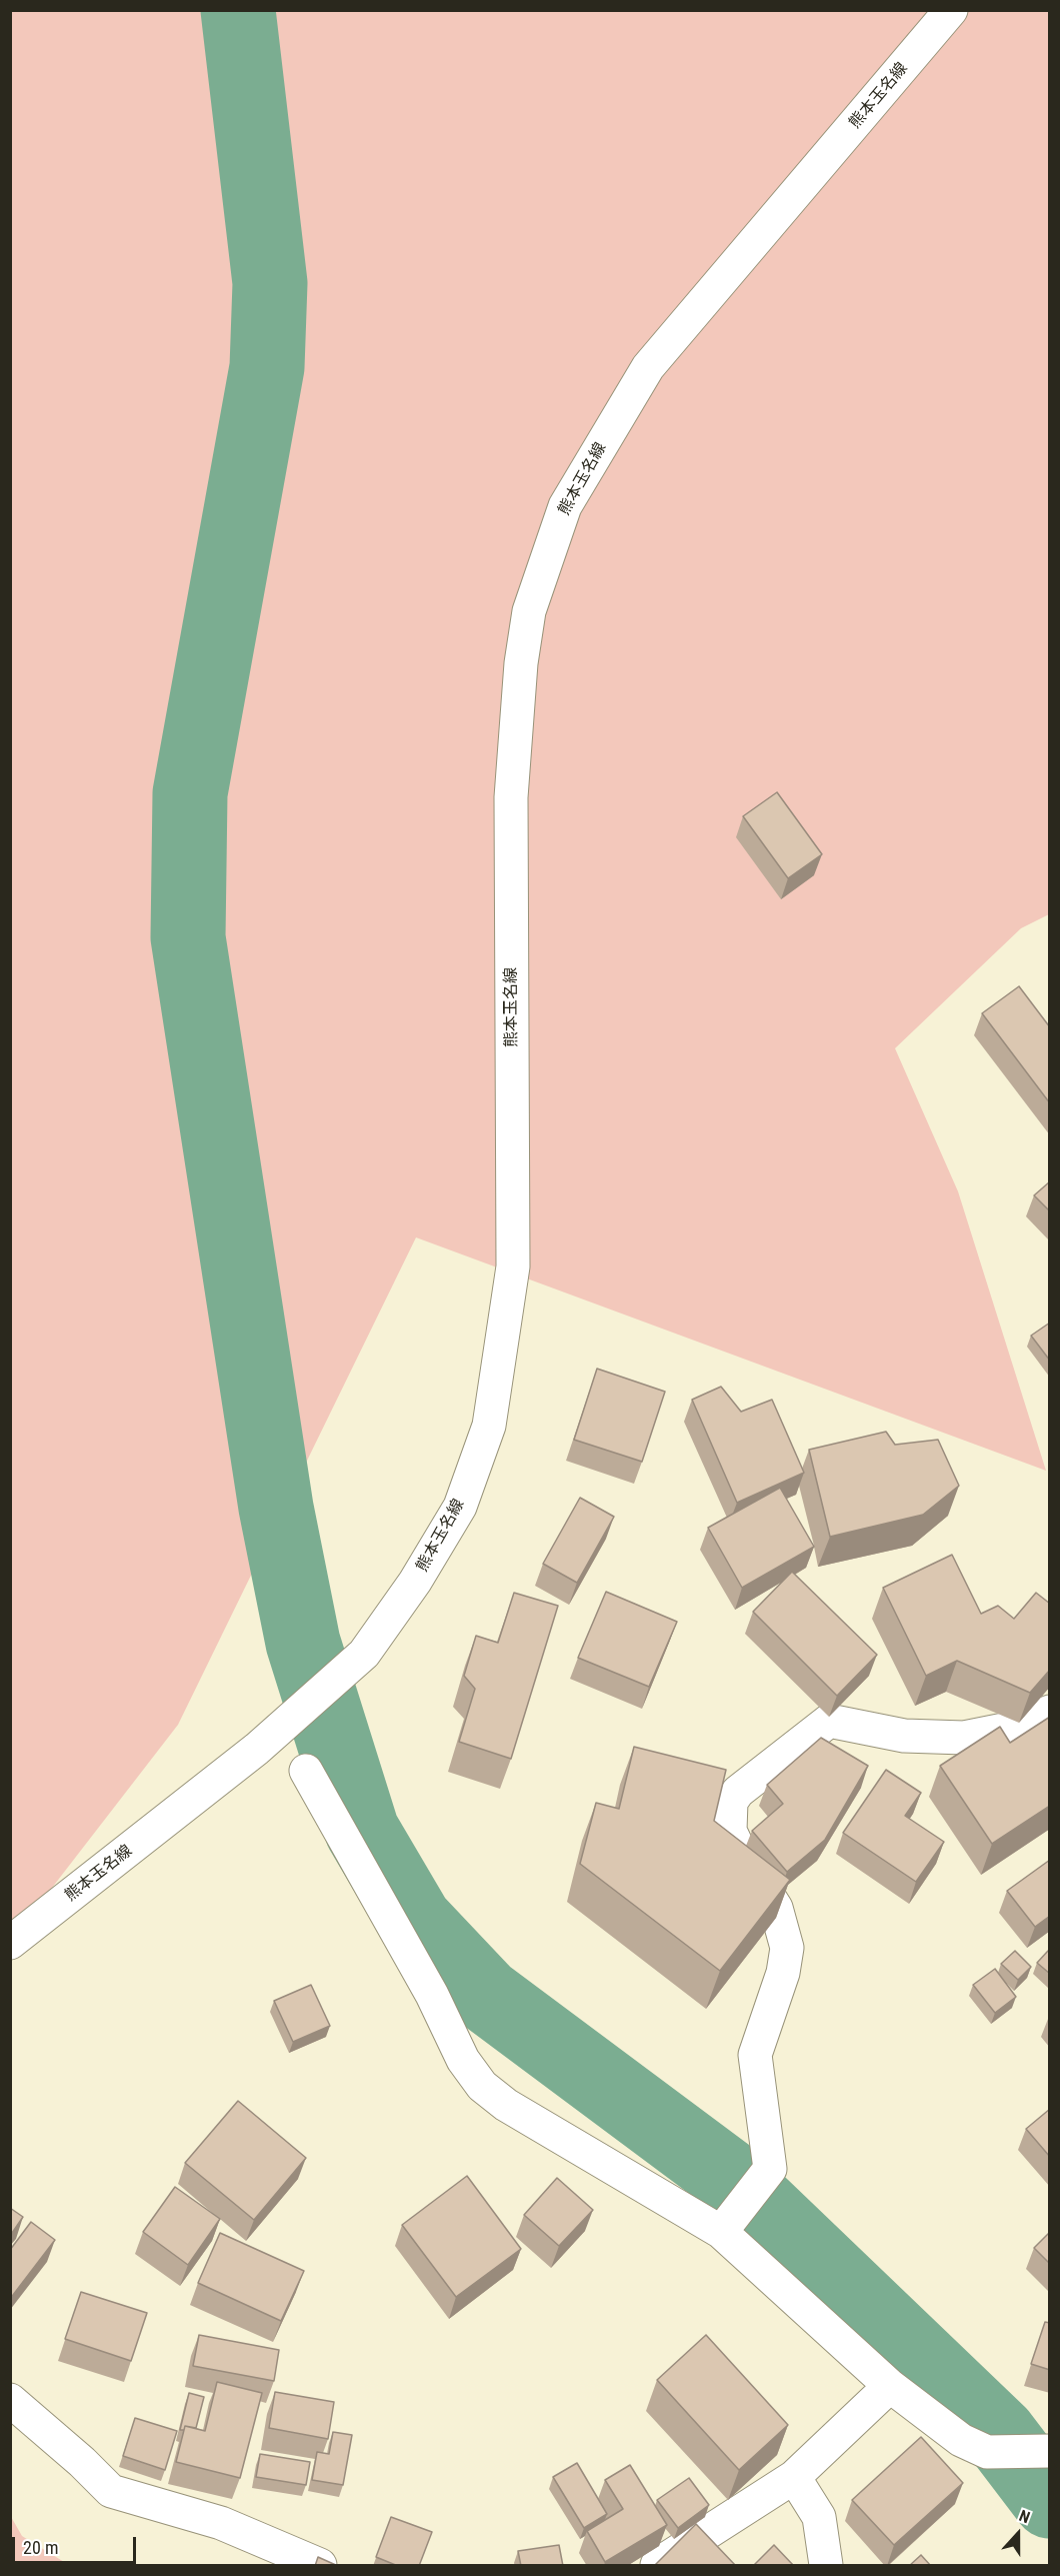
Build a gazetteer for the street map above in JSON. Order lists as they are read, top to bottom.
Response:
{
  "streets": {
    "street": ["熊本玉名線"]
  },
  "scale_bar": "20 m",
  "north": "top"
}
